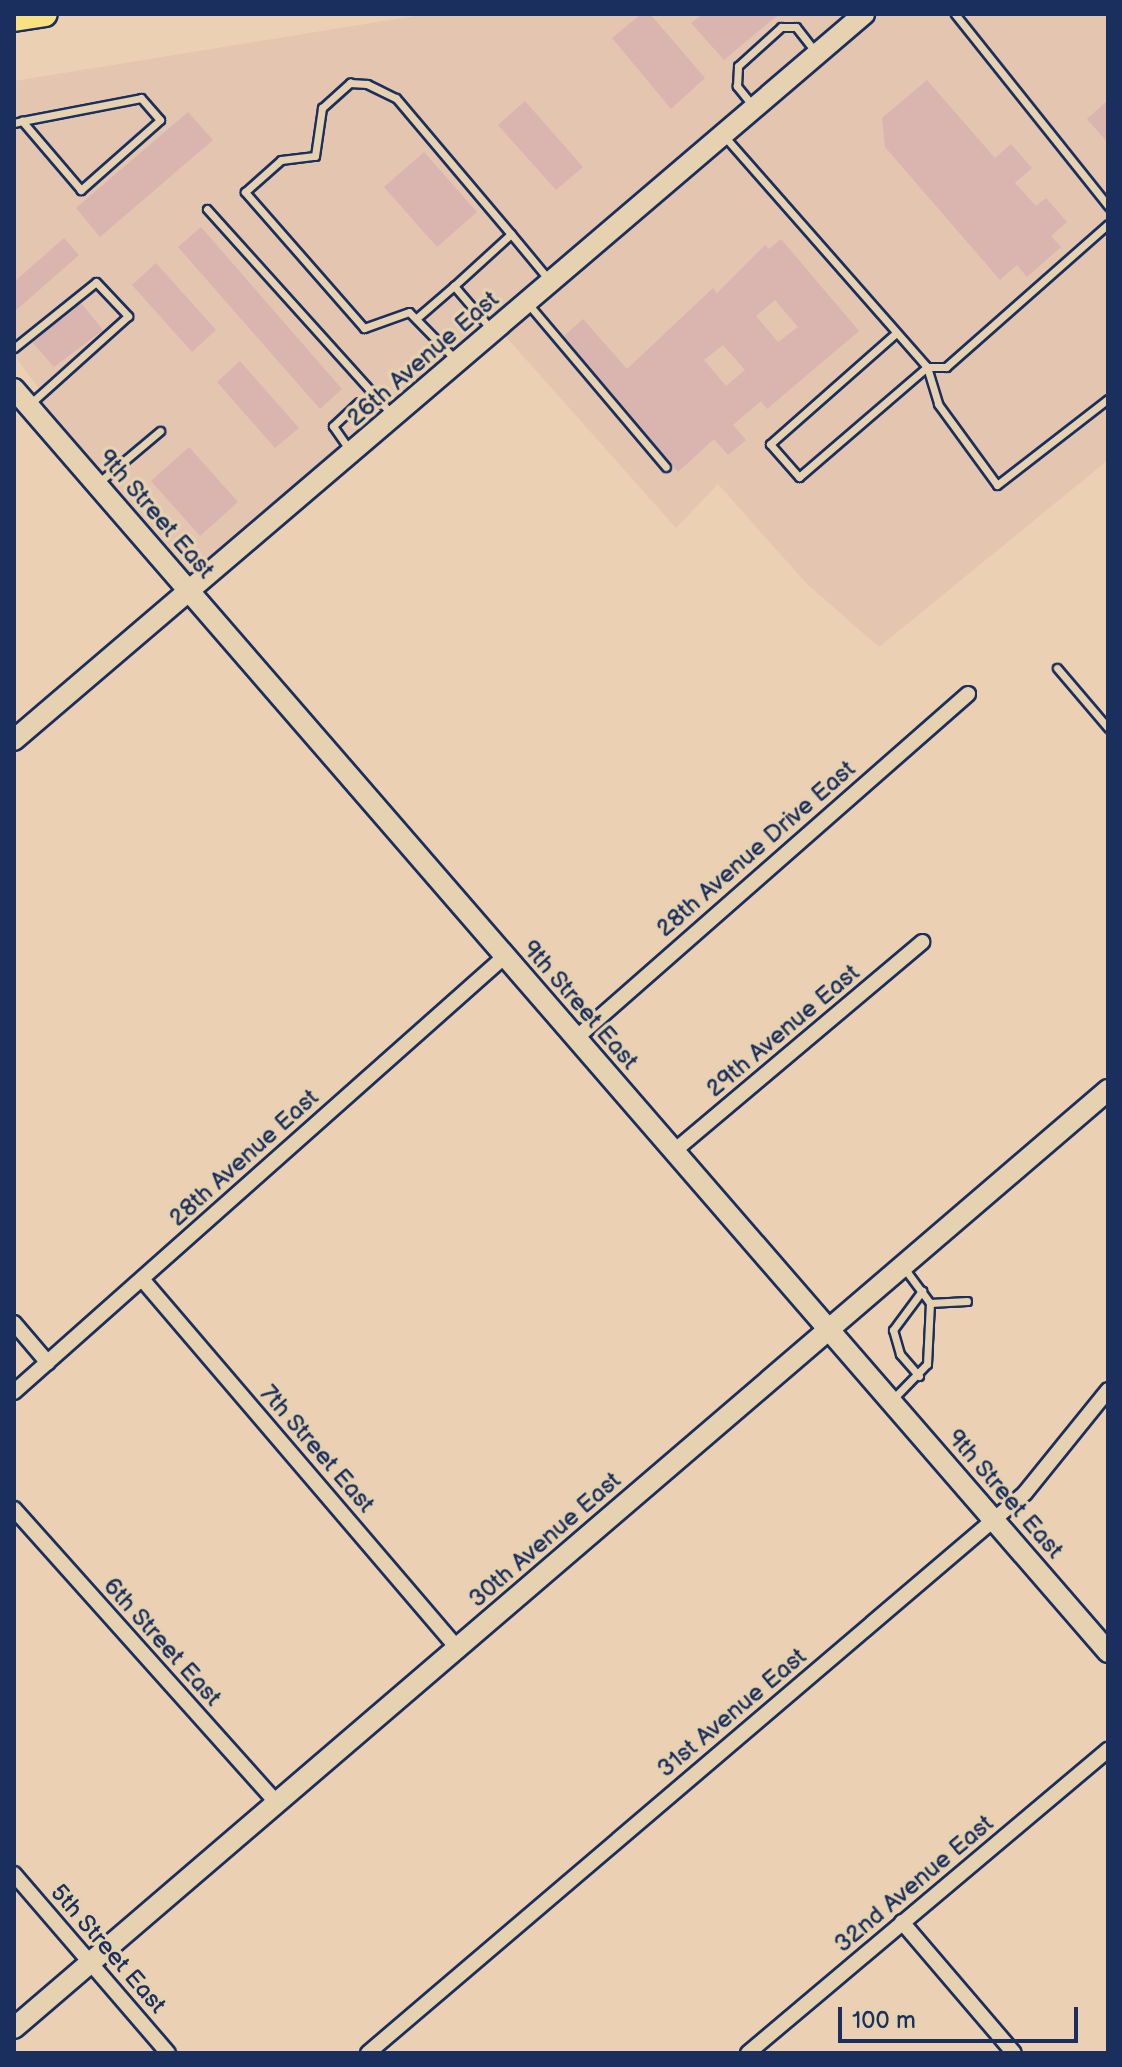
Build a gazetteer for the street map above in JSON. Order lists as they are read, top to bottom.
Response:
{
  "streets": {
    "street": [
      "26th Avenue East",
      "9th Street East",
      "28th Avenue Drive East",
      "29th Avenue East",
      "28th Avenue East",
      "7th Street East",
      "30th Avenue East",
      "6th Street East",
      "31st Avenue East",
      "32nd Avenue East",
      "5th Street East"
    ]
  },
  "crossings": [
    ["26th Avenue East", "9th Street East"],
    ["9th Street East", "28th Avenue Drive East"],
    ["9th Street East", "29th Avenue East"],
    ["9th Street East", "28th Avenue East"],
    ["9th Street East", "30th Avenue East"],
    ["9th Street East", "31st Avenue East"],
    ["28th Avenue East", "7th Street East"],
    ["7th Street East", "30th Avenue East"],
    ["30th Avenue East", "6th Street East"],
    ["30th Avenue East", "5th Street East"]
  ],
  "scale_bar": "100 m"
}
